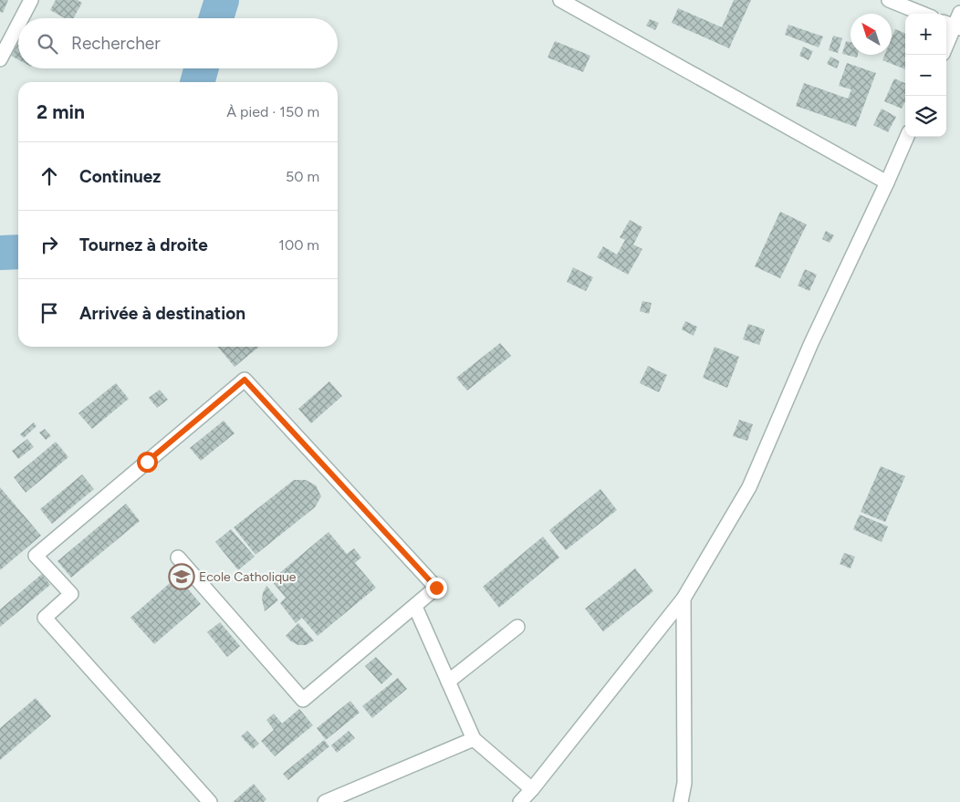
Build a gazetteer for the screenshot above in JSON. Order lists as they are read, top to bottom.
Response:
{
  "places": {
    "school or university": ["Ecole Catholique"]
  },
  "north": "top left",
  "page": {
    "map_buttons": ["+", "−"],
    "search": "Rechercher",
    "heading": ["2 min", "À pied · 150 m"],
    "list": [
      ["Continuez", "50 m"],
      ["Tournez à droite", "100 m"],
      "Arrivée à destination"
    ]
  }
}
